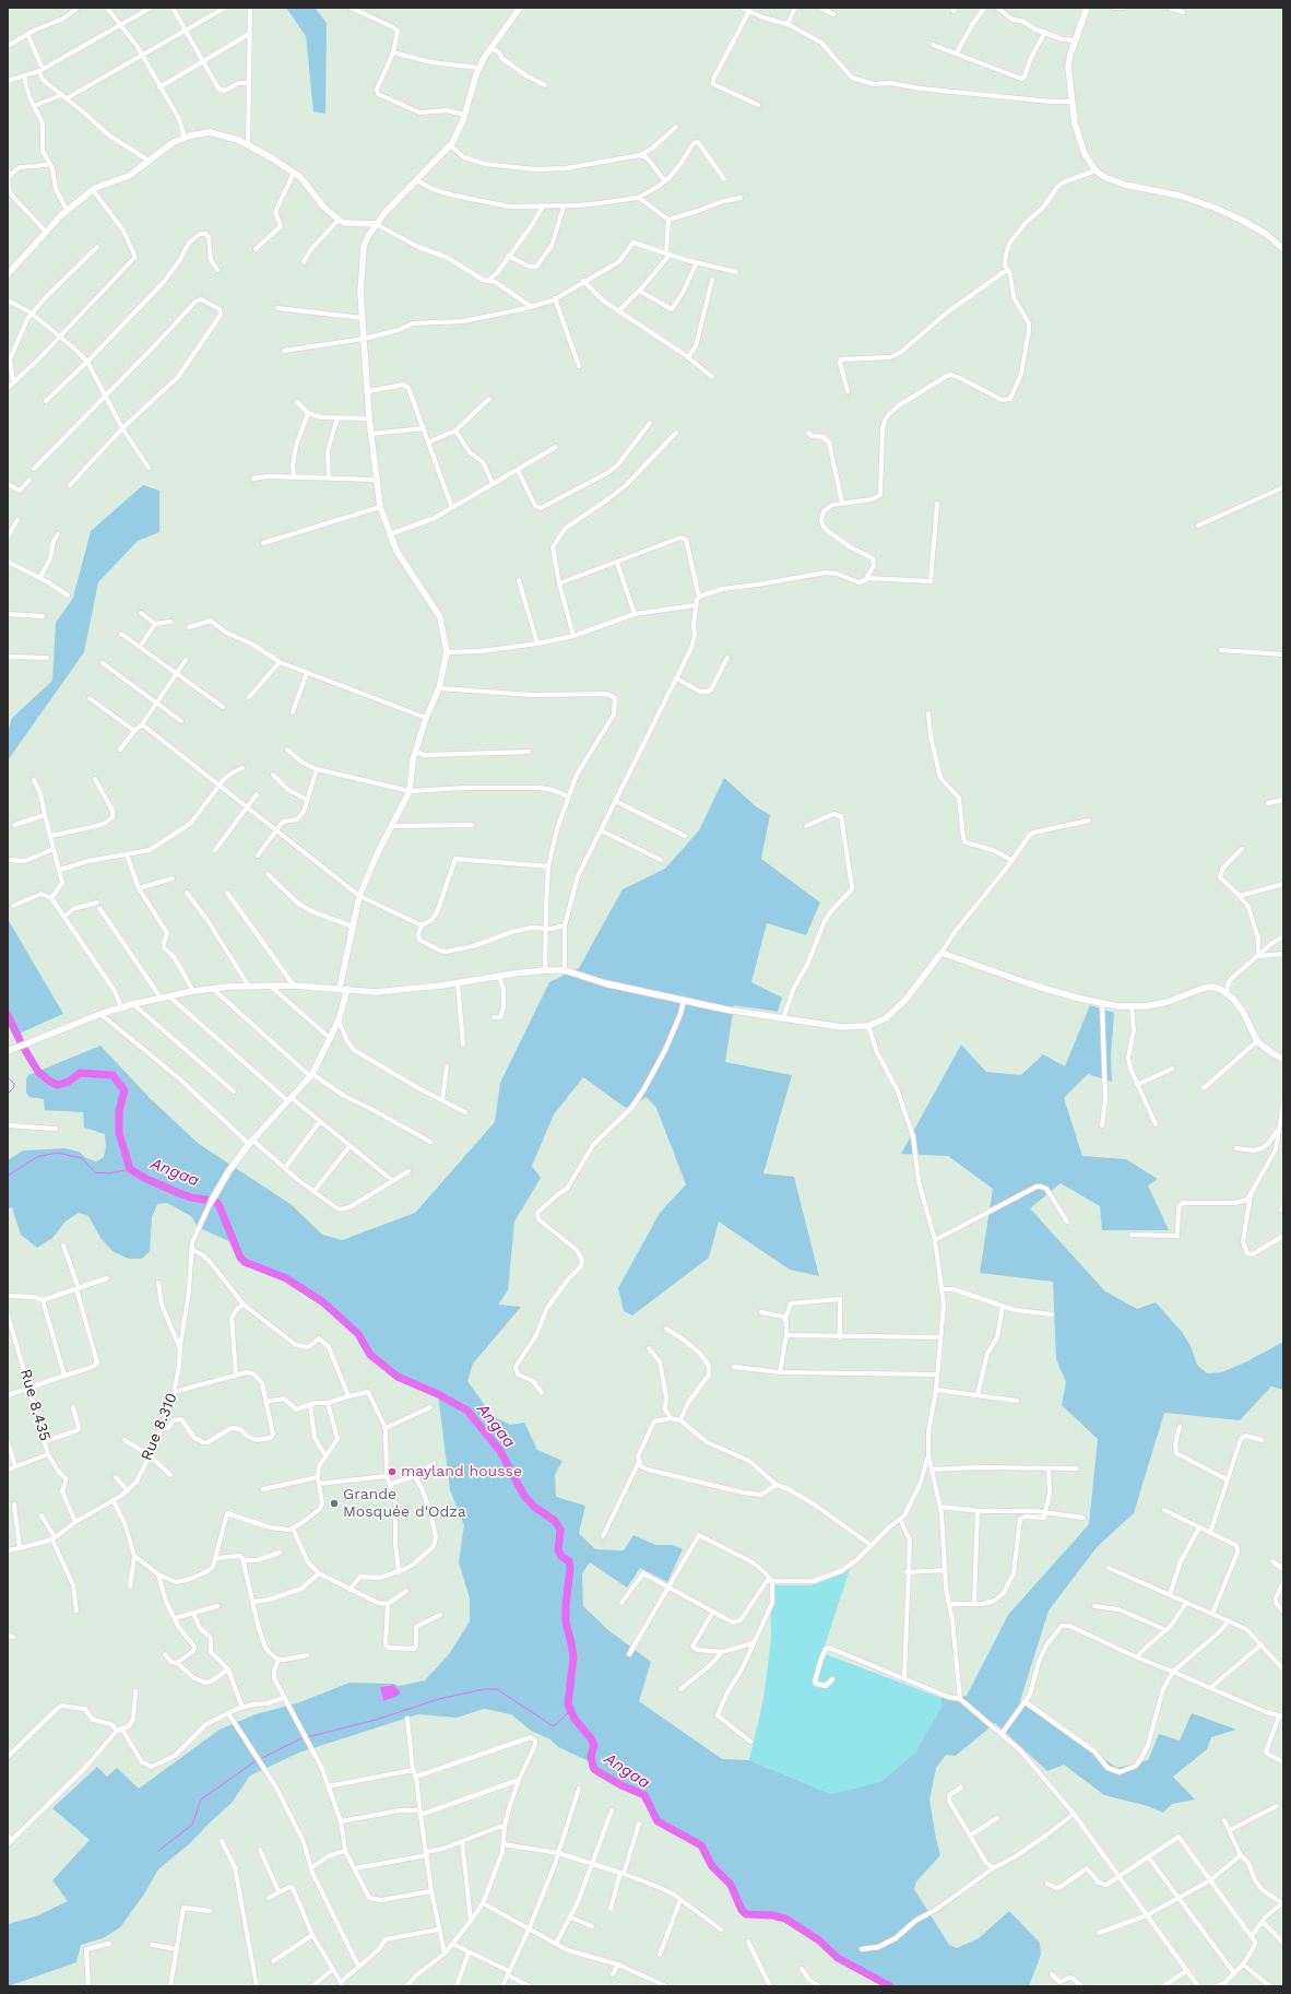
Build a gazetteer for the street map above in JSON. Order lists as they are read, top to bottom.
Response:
{
  "streets": {
    "street": ["Rue 8.435", "Rue 8.310"]
  },
  "water": ["Angaa"],
  "places": ["mayland housse", "Grande Mosquée d'Odza"]
}
